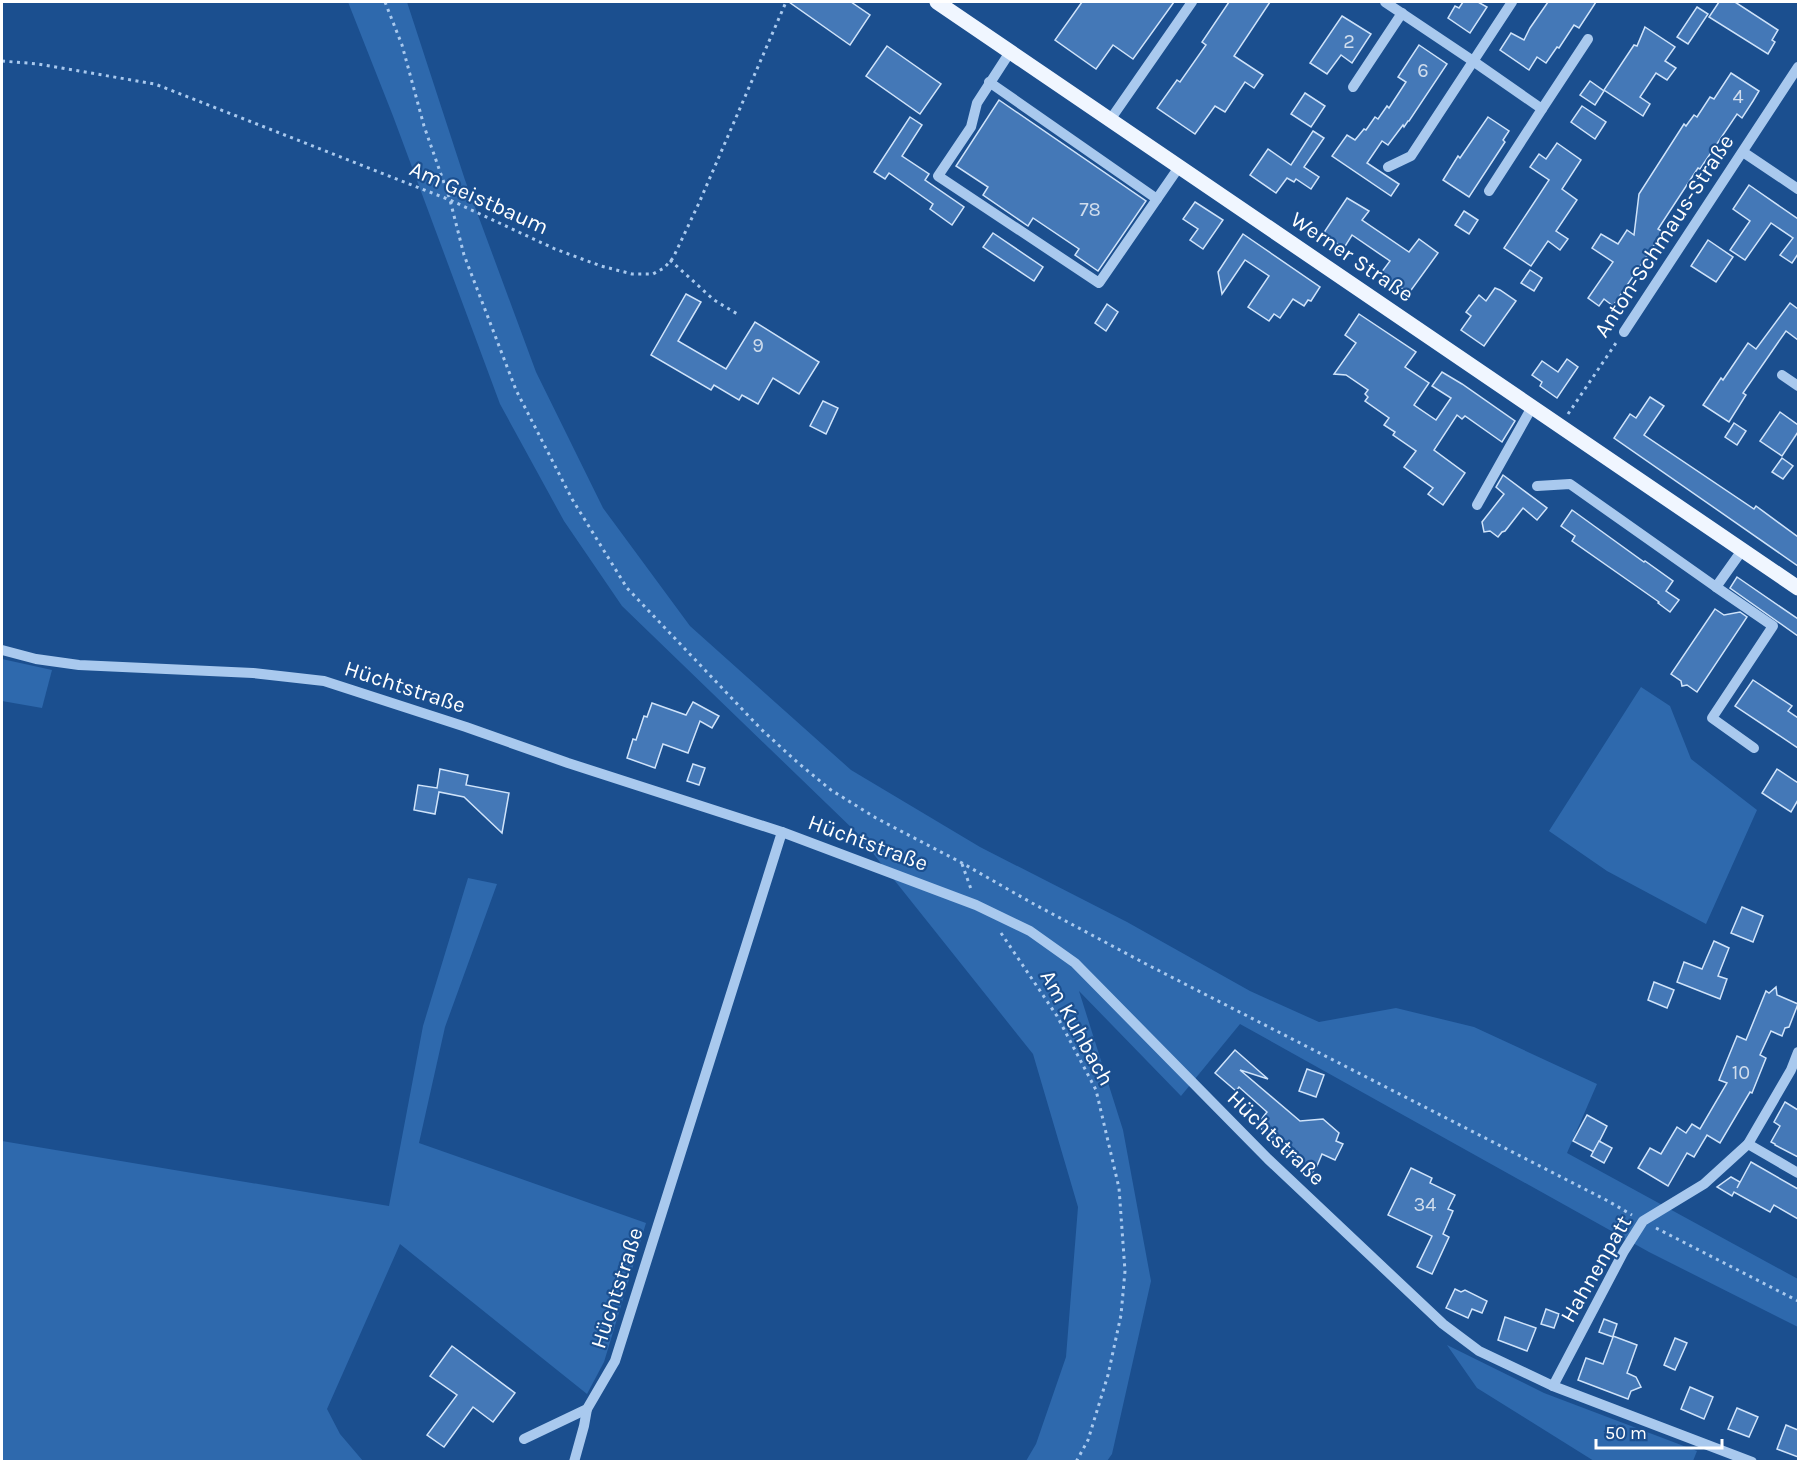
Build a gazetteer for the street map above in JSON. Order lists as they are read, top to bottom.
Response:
{
  "streets": {
    "main road": ["Werner Straße"],
    "street": ["Anton-Schmaus-Straße", "Hüchtstraße", "Hahnenpatt"],
    "path": ["Am Geistbaum", "Am Kuhbach"]
  },
  "crossings": [
    ["Anton-Schmaus-Straße", "Werner Straße"],
    ["Hüchtstraße", "Hahnenpatt"]
  ],
  "house_numbers": [
    "2",
    "6",
    "4",
    "78",
    "9",
    "10",
    "34"
  ],
  "scale_bar": "50 m"
}
